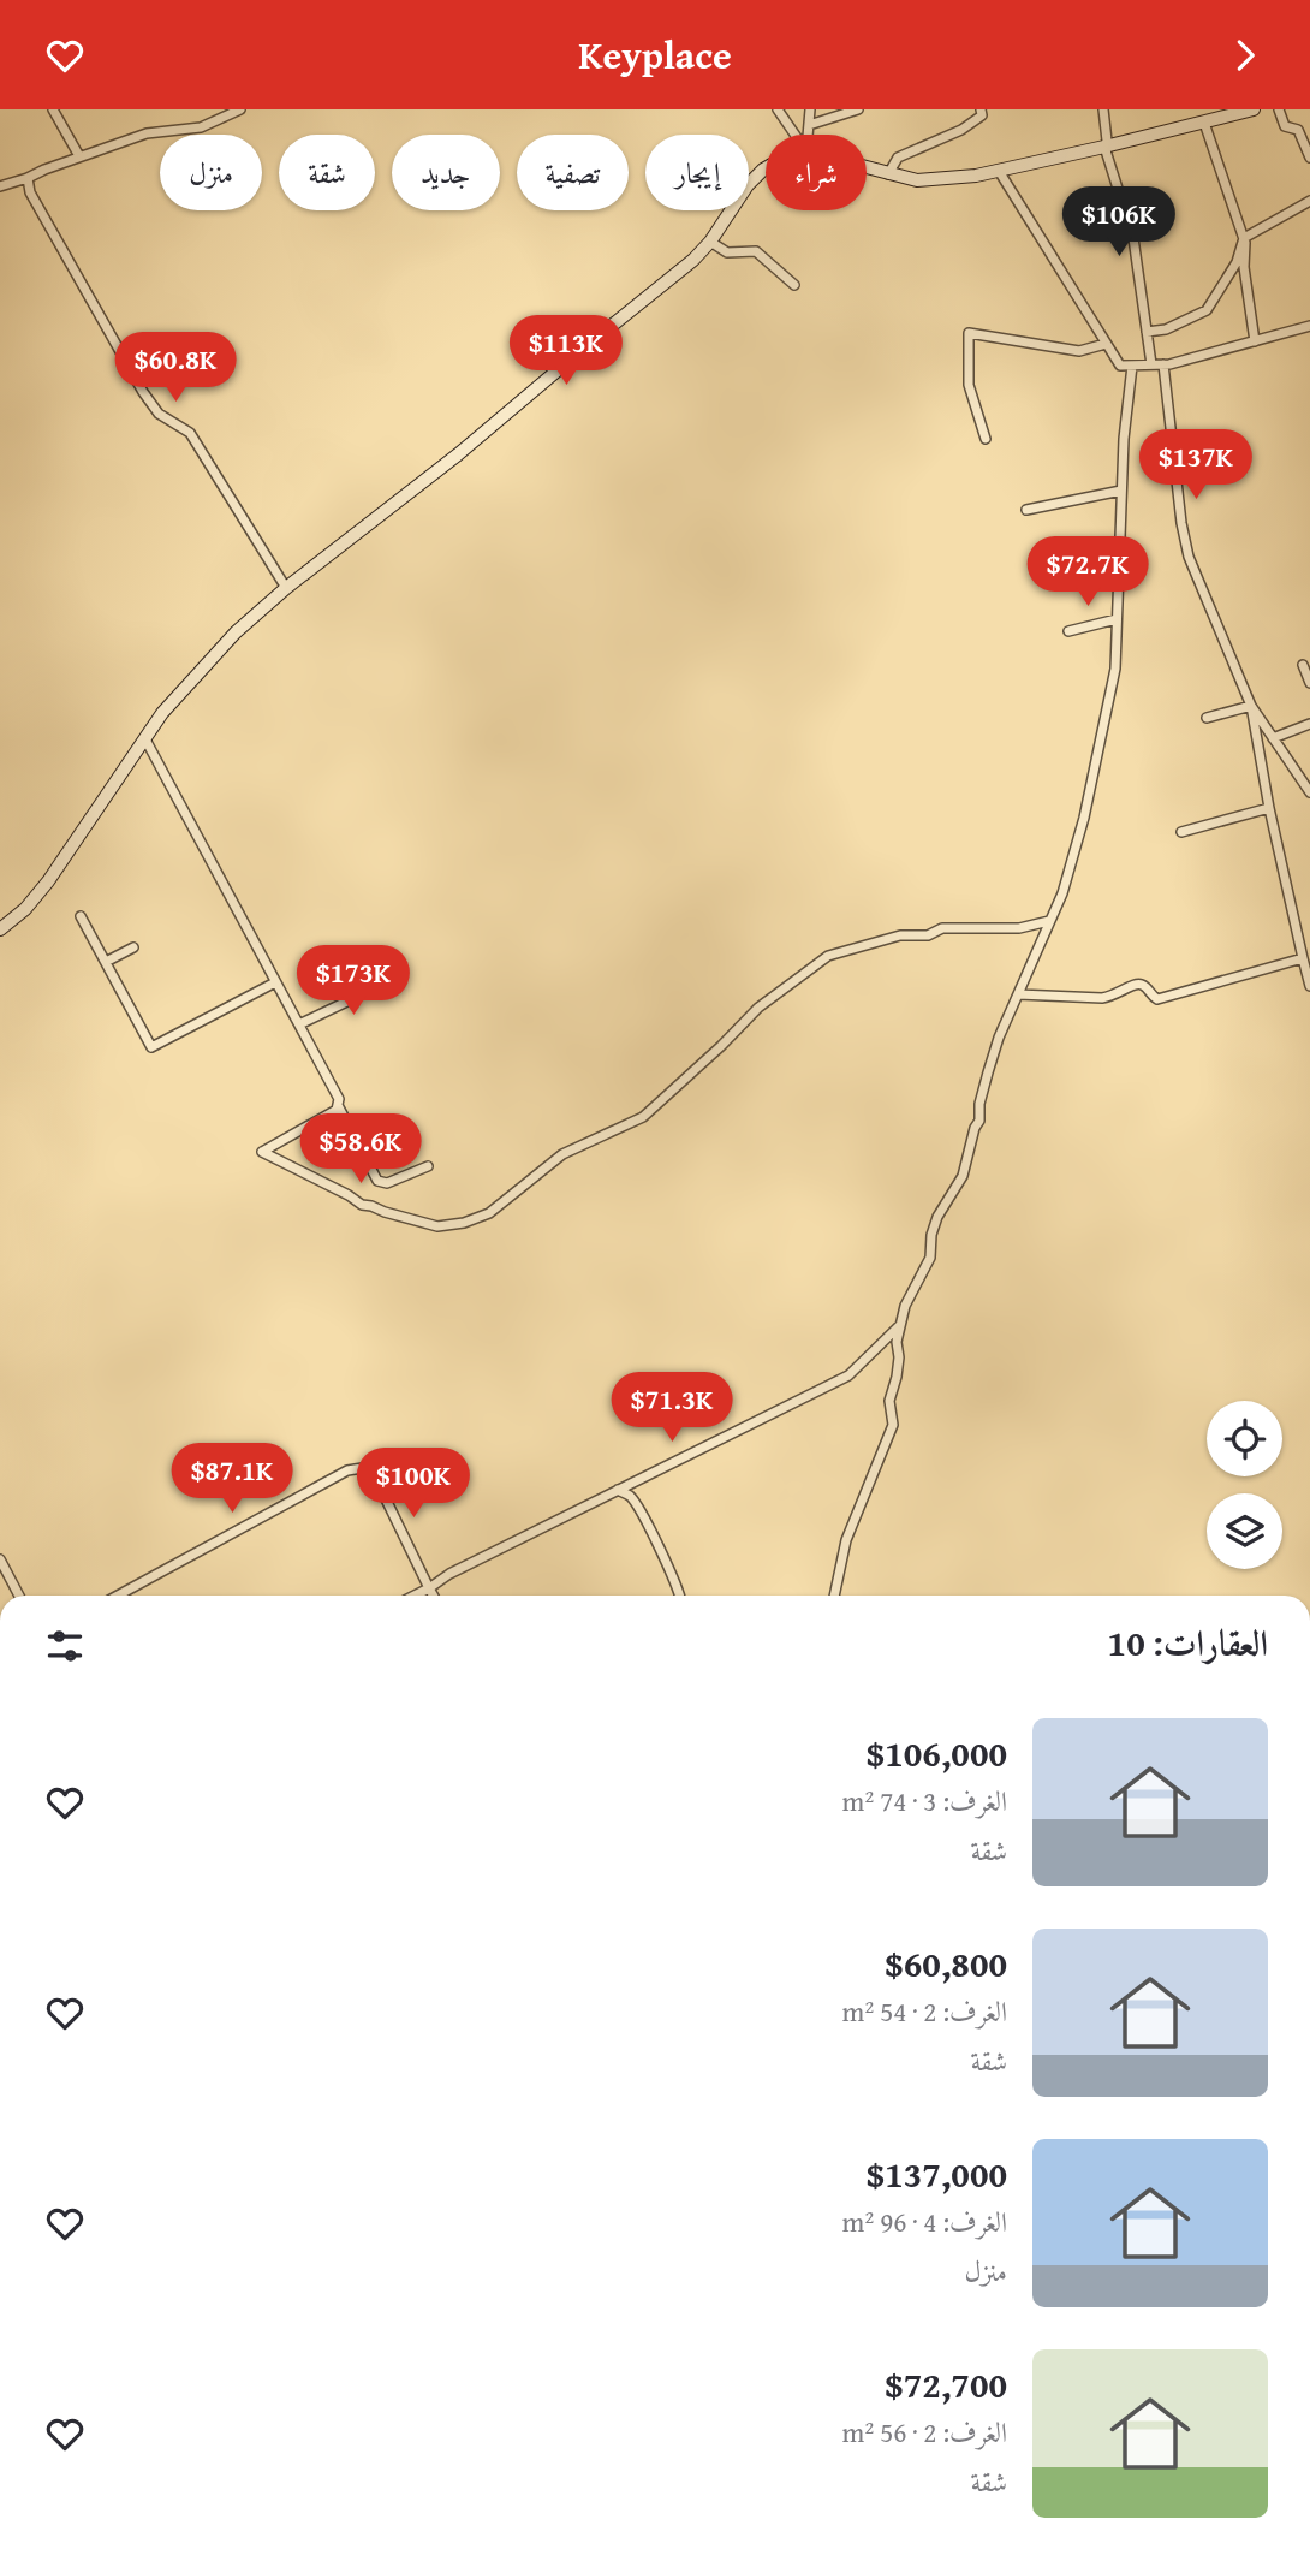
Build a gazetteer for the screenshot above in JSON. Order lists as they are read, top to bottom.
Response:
{
  "page": {
    "header": "Keyplace",
    "chip": [
      "شراء",
      "إيجار",
      "تصفية",
      "جديد",
      "شقة",
      "منزل"
    ],
    "price": [
      "$106K",
      "$113K",
      "$60.8K",
      "$137K",
      "$72.7K",
      "$173K",
      "$58.6K",
      "$71.3K",
      "$87.1K",
      "$100K"
    ],
    "heading": "العقارات: 10",
    "list": [
      {
        "name": "$106,000",
        "note": "الغرف: 3 · 74 m² · شقة"
      },
      {
        "name": "$60,800",
        "note": "الغرف: 2 · 54 m² · شقة"
      },
      {
        "name": "$137,000",
        "note": "الغرف: 4 · 96 m² · منزل"
      },
      {
        "name": "$72,700",
        "note": "الغرف: 2 · 56 m² · شقة"
      }
    ]
  }
}
